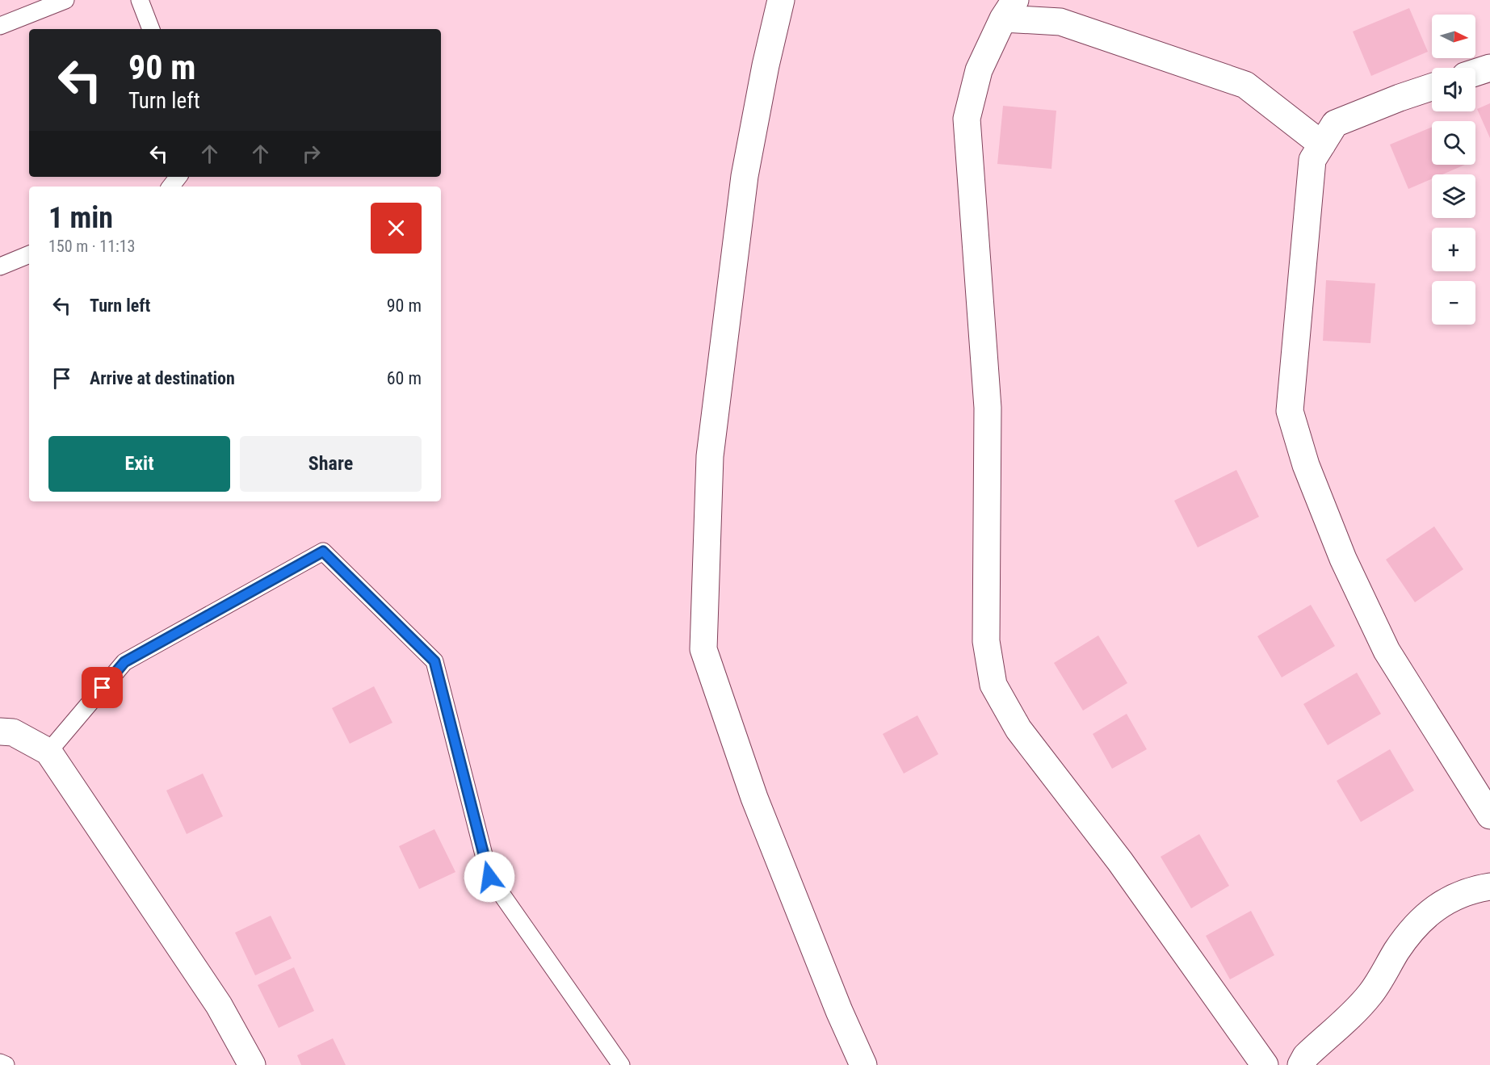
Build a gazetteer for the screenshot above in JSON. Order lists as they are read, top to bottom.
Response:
{
  "north": "right",
  "page": {
    "map_buttons": ["+", "−"],
    "turn": ["90 m", "Turn left"],
    "heading": ["1 min", "150 m · 11:13"],
    "list": [
      {
        "name": "Turn left",
        "value": "90 m"
      },
      {
        "name": "Arrive at destination",
        "value": "60 m"
      }
    ],
    "buttons": ["Exit", "Share"]
  }
}
